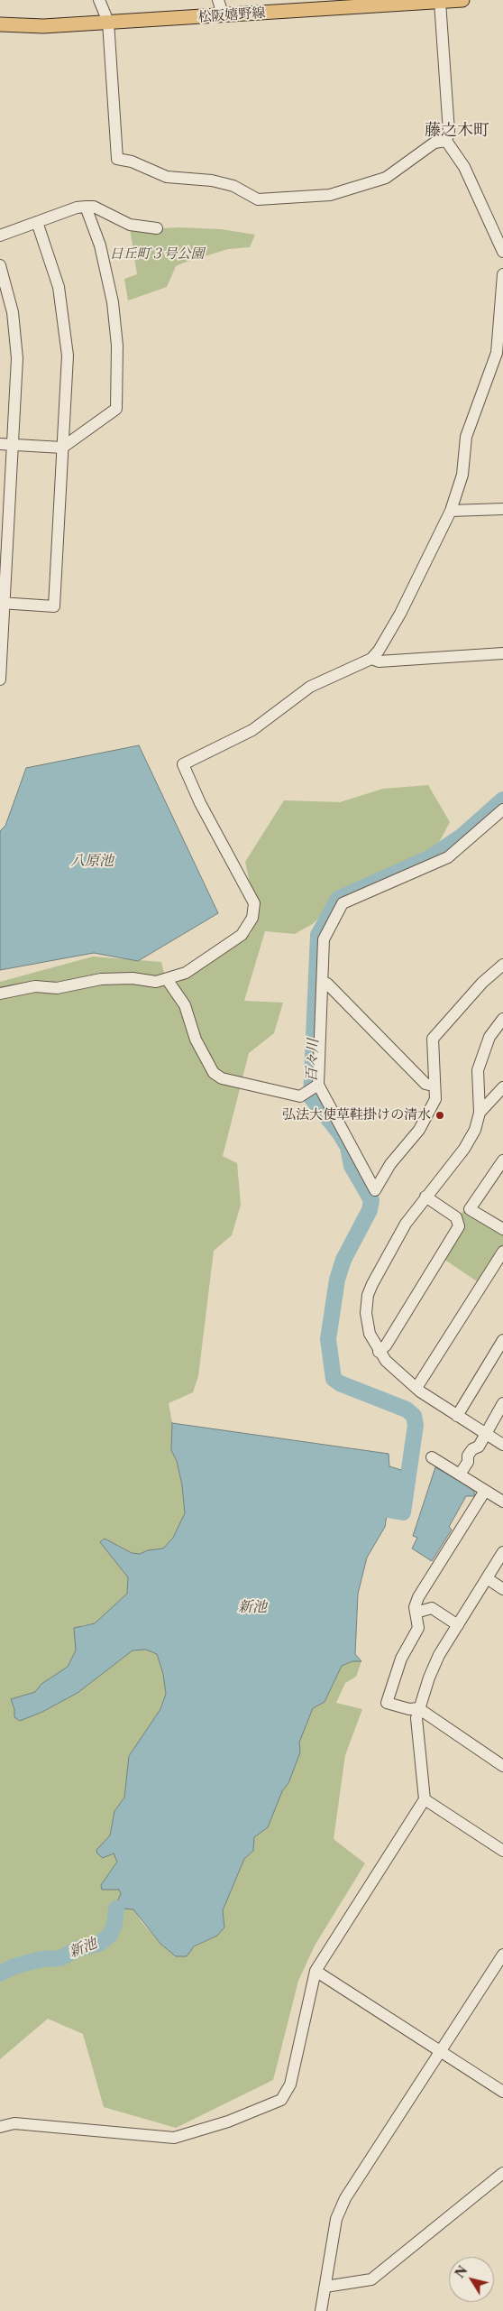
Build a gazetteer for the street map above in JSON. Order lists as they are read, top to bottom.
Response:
{
  "streets": {
    "main road": ["松阪嬉野線"]
  },
  "districts": ["藤之木町"],
  "water": ["八原池", "百々川", "新池"],
  "parks": ["日丘町３号公園"],
  "places": ["弘法大使草鞋掛けの清水"],
  "north": "top left"
}
